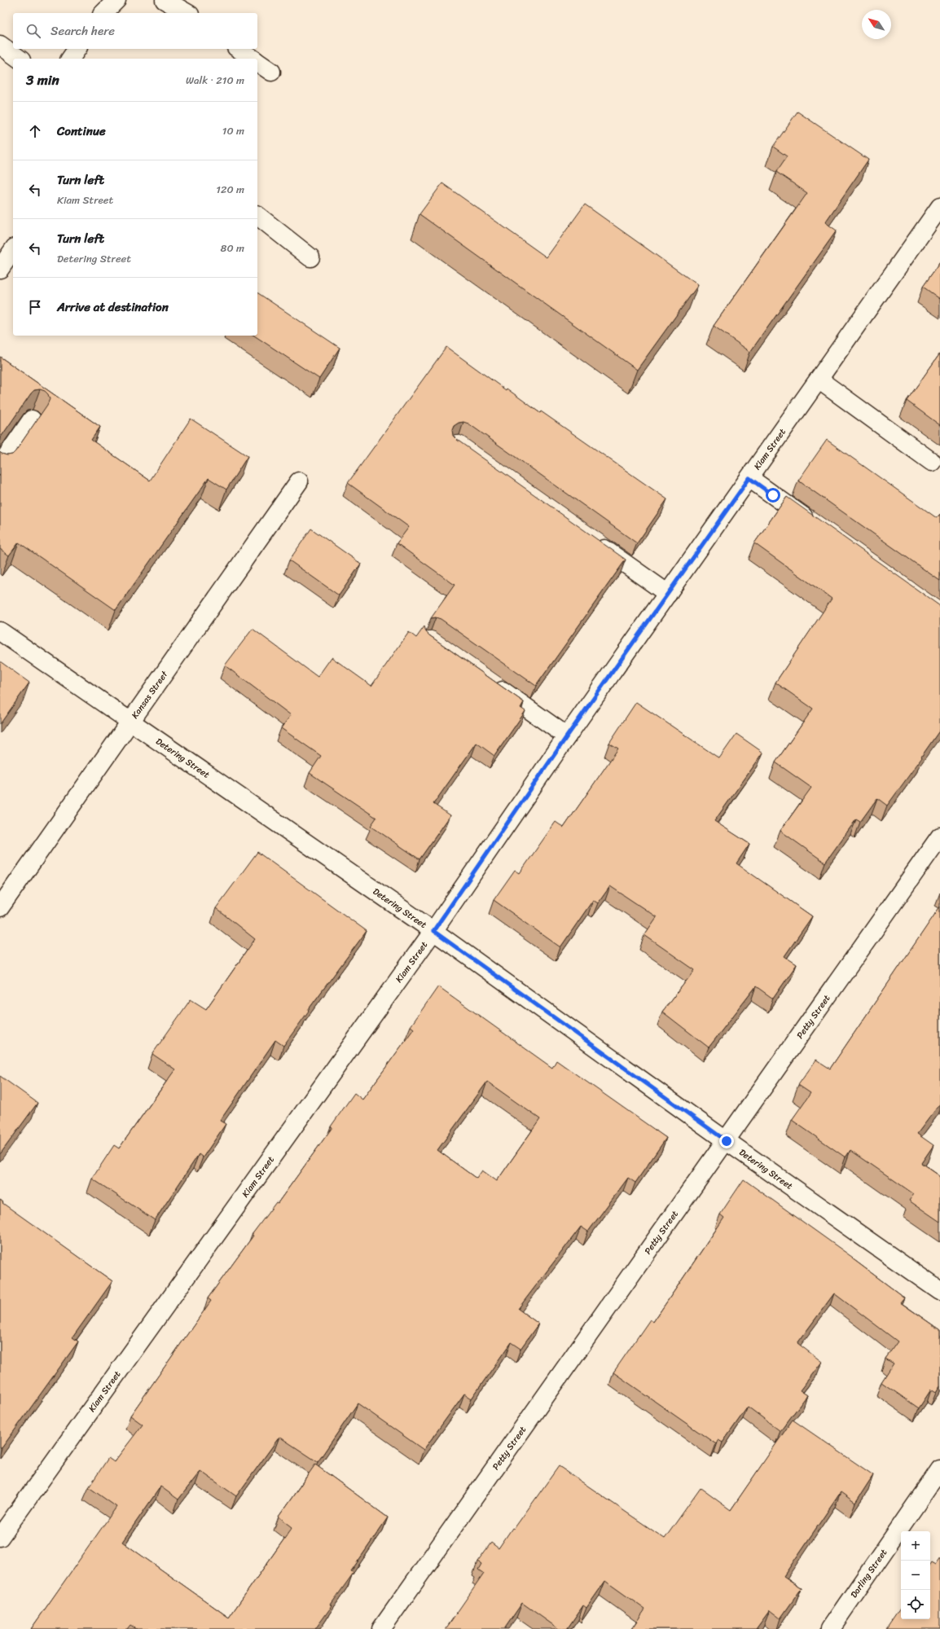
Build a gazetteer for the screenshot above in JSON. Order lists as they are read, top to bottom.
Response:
{
  "streets": {
    "street": [
      "Kiam Street",
      "Kansas Street",
      "Detering Street",
      "Petty Street",
      "Darling Street"
    ]
  },
  "crossings": [
    ["Kiam Street", "Detering Street"],
    ["Kansas Street", "Detering Street"],
    ["Detering Street", "Petty Street"]
  ],
  "north": "top left",
  "page": {
    "search": "Search here",
    "heading": ["3 min", "Walk · 210 m"],
    "list": [
      ["Continue", "10 m"],
      ["Turn left", "Kiam Street", "120 m"],
      ["Turn left", "Detering Street", "80 m"],
      "Arrive at destination"
    ],
    "map_buttons": ["+", "−"]
  }
}
